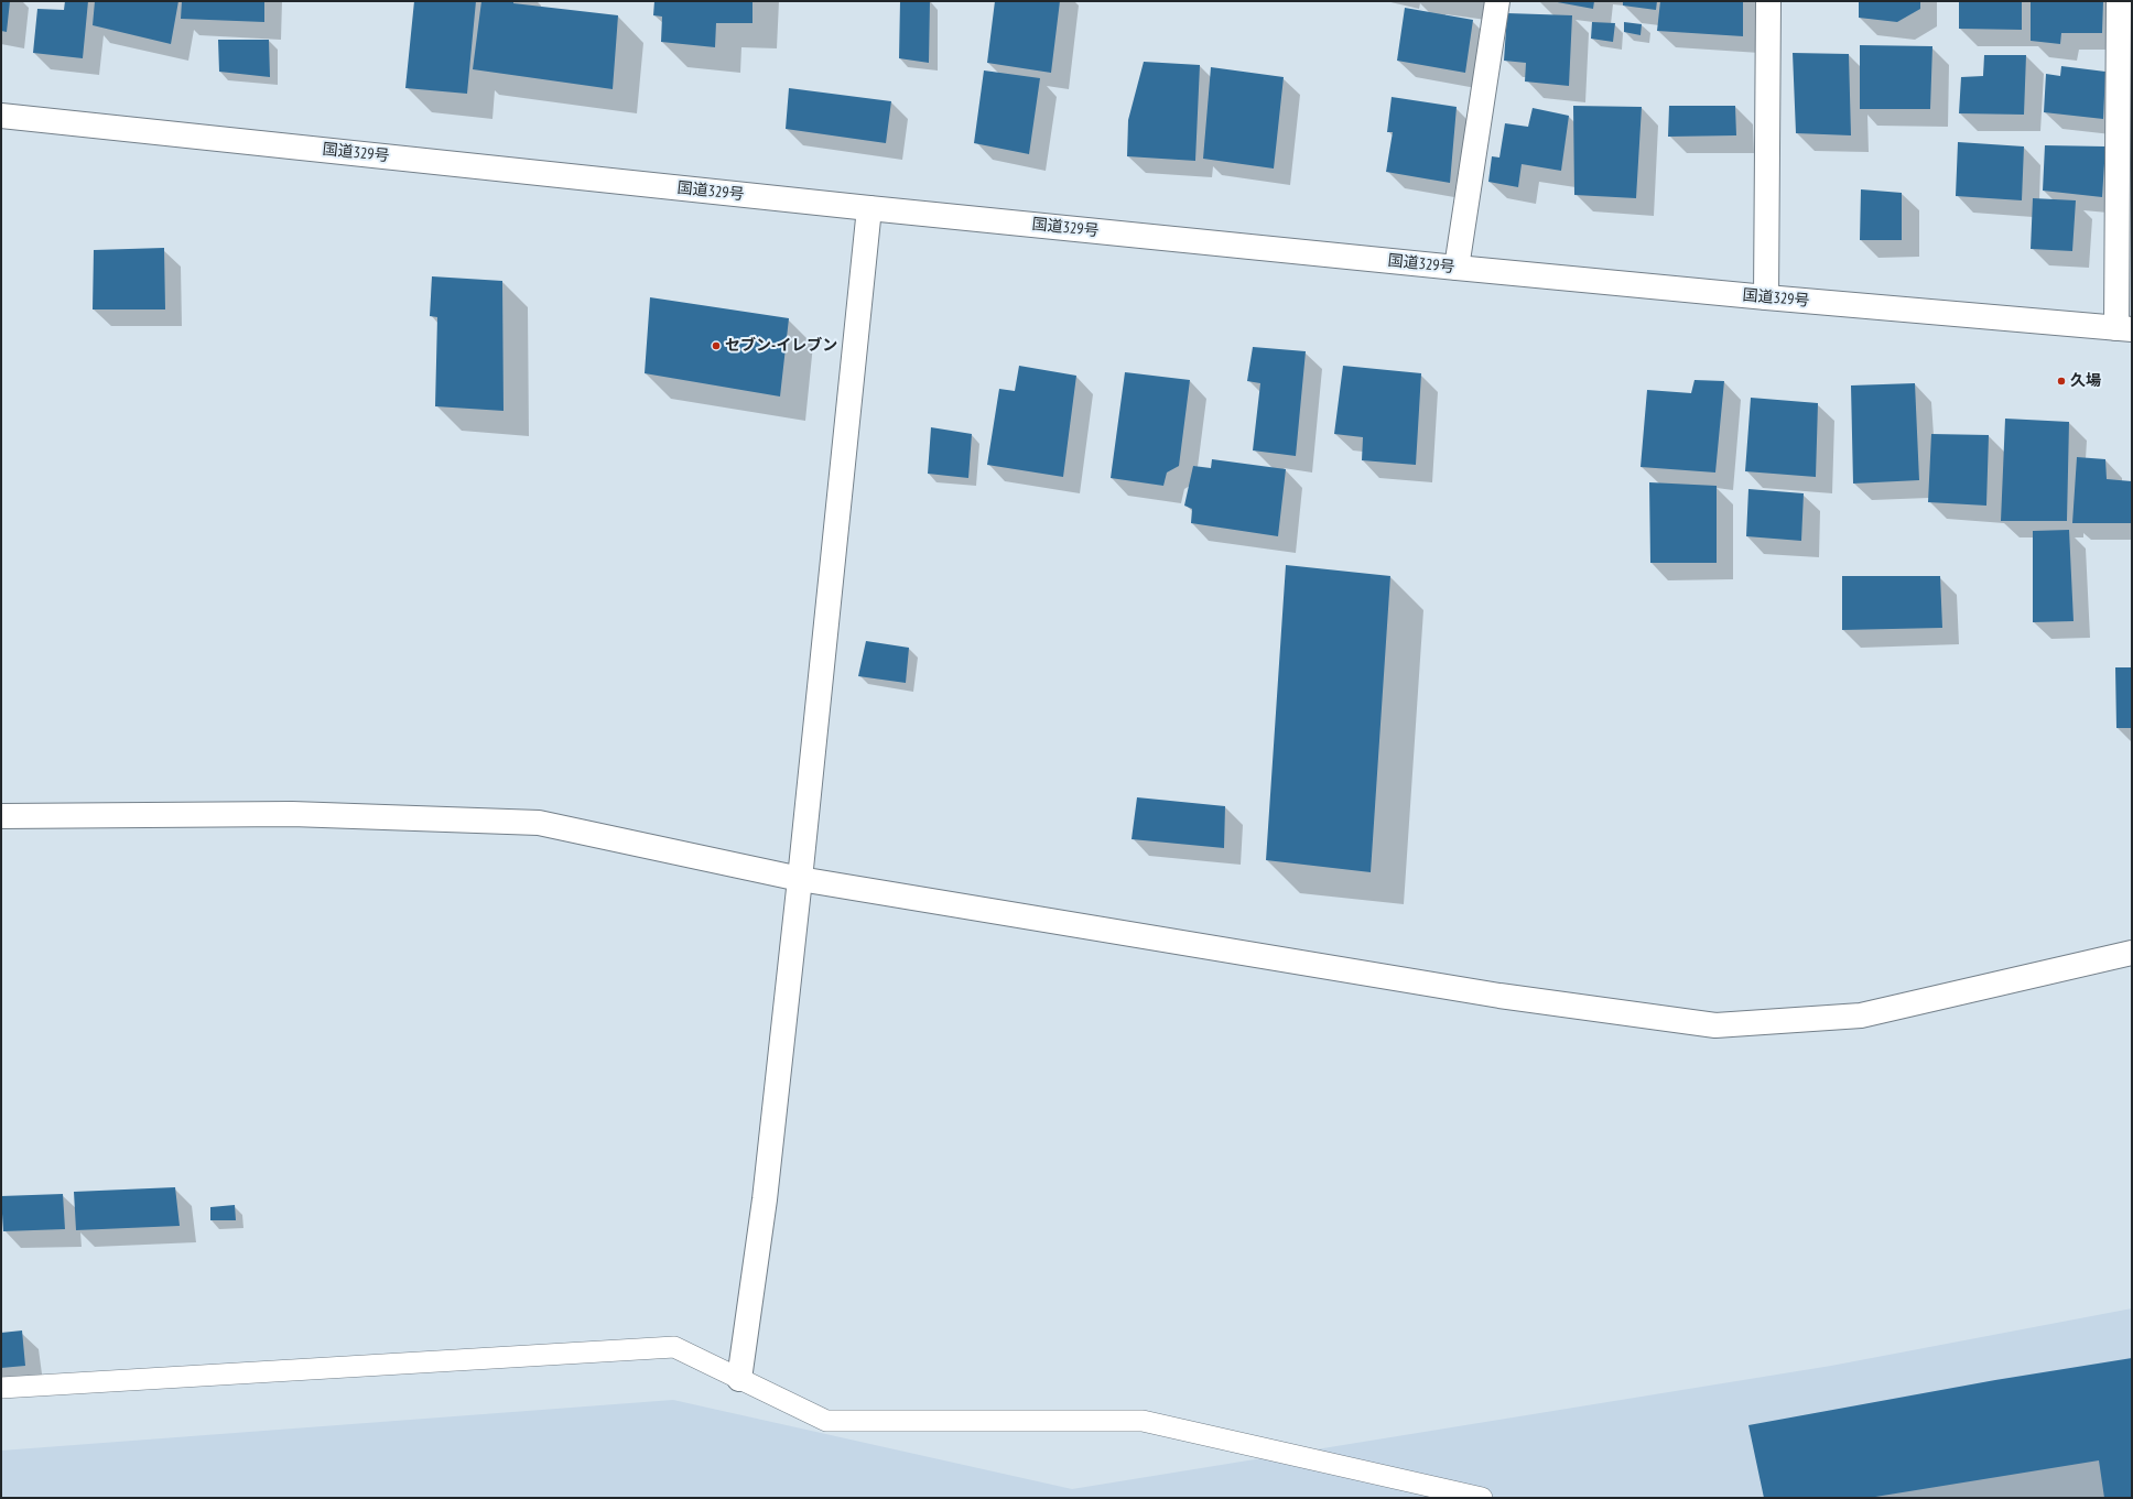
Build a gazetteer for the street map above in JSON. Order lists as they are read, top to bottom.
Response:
{
  "streets": {
    "main road": ["国道329号"]
  },
  "places": ["セブン-イレブン", "久場"]
}
